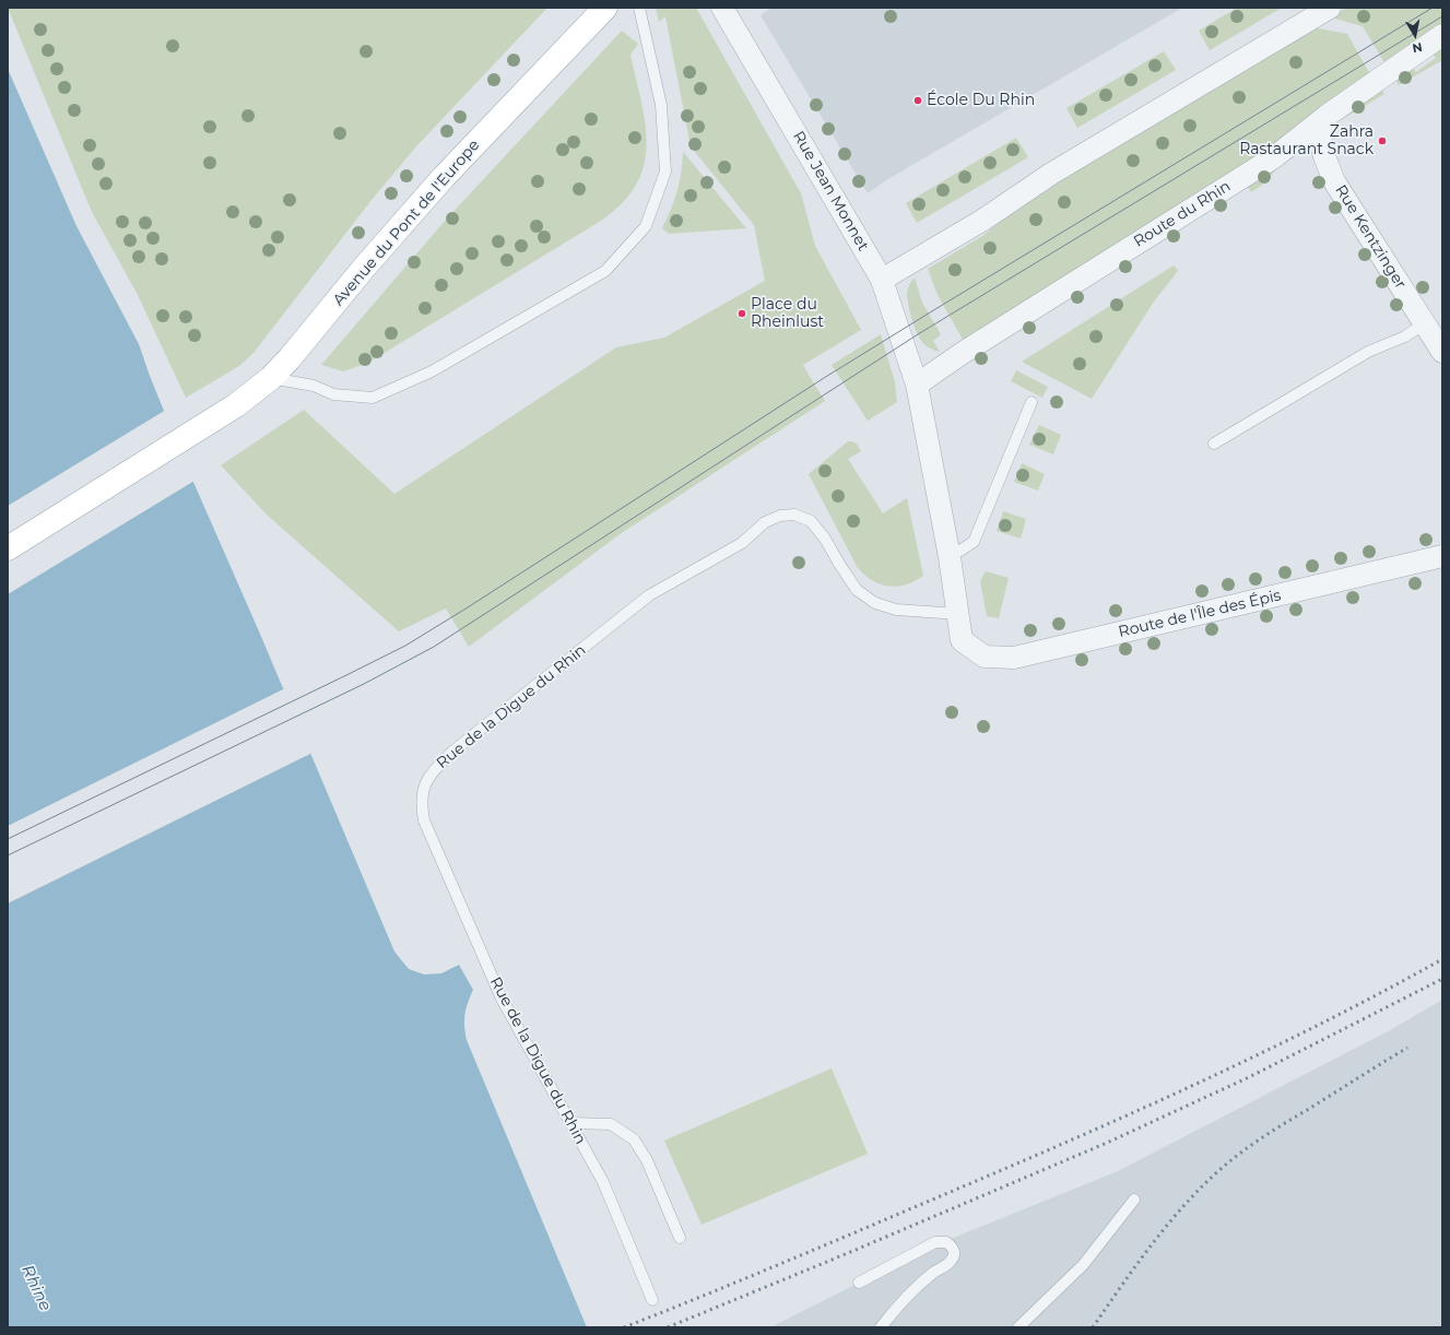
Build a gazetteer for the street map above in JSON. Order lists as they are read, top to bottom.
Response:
{
  "streets": {
    "main road": ["Avenue du Pont de l'Europe"],
    "street": [
      "Rue Jean Monnet",
      "Route du Rhin",
      "Rue Kentzinger",
      "Route de l'Île des Épis"
    ],
    "lane": ["Rue de la Digue du Rhin"]
  },
  "crossings": [
    ["Rue Jean Monnet", "Route du Rhin"],
    ["Rue Jean Monnet", "Route de l'Île des Épis"],
    ["Rue Jean Monnet", "Rue de la Digue du Rhin"],
    ["Route du Rhin", "Rue Kentzinger"]
  ],
  "water": ["Rhine"],
  "places": ["École Du Rhin", "Zahra Rastaurant Snack", "Place du Rheinlust"],
  "north": "bottom"
}
